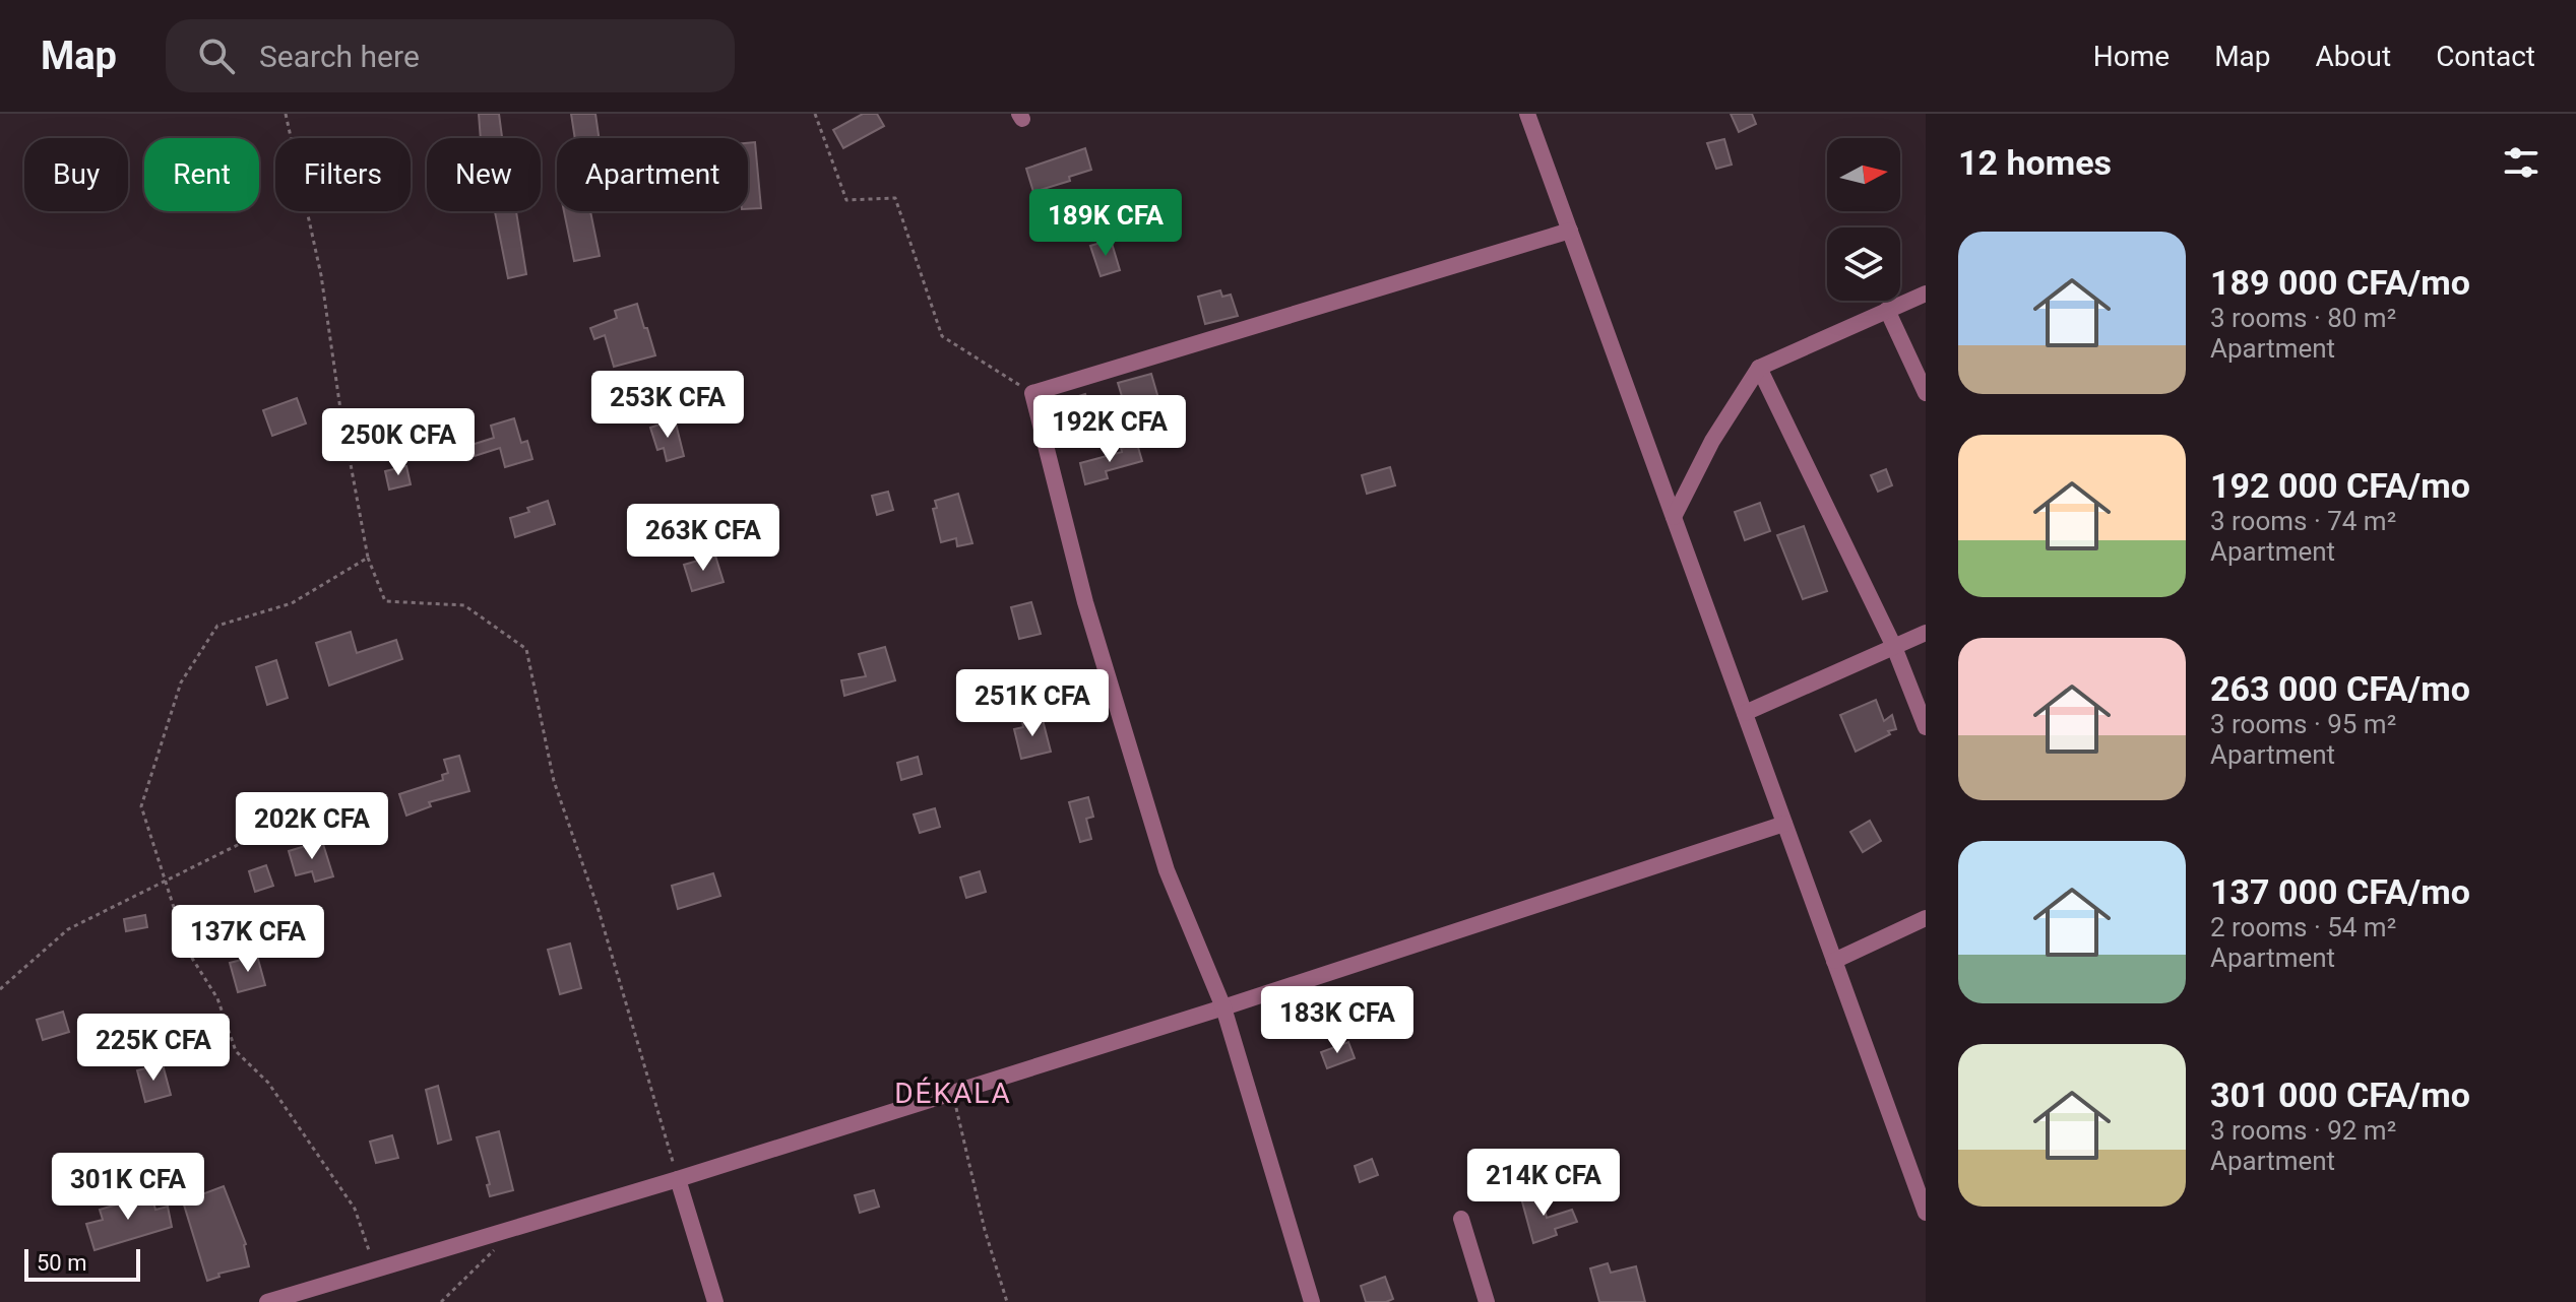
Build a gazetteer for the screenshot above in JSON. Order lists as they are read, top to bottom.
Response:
{
  "districts": ["DÉKALA"],
  "scale_bar": "50 m",
  "north": "right",
  "page": {
    "header": "Map",
    "search": "Search here",
    "nav": [
      "Home",
      "Map",
      "About",
      "Contact"
    ],
    "heading": "12 homes",
    "chip": [
      "Buy",
      "Rent",
      "Filters",
      "New",
      "Apartment"
    ],
    "price": [
      "189K CFA",
      "253K CFA",
      "192K CFA",
      "250K CFA",
      "263K CFA",
      "251K CFA",
      "202K CFA",
      "137K CFA",
      "183K CFA",
      "225K CFA",
      "214K CFA",
      "301K CFA"
    ],
    "list": [
      {
        "name": "189 000 CFA/mo",
        "note": "3 rooms · 80 m² · Apartment"
      },
      {
        "name": "192 000 CFA/mo",
        "note": "3 rooms · 74 m² · Apartment"
      },
      {
        "name": "263 000 CFA/mo",
        "note": "3 rooms · 95 m² · Apartment"
      },
      {
        "name": "137 000 CFA/mo",
        "note": "2 rooms · 54 m² · Apartment"
      },
      {
        "name": "301 000 CFA/mo",
        "note": "3 rooms · 92 m² · Apartment"
      }
    ],
    "scale": "50 m"
  }
}
